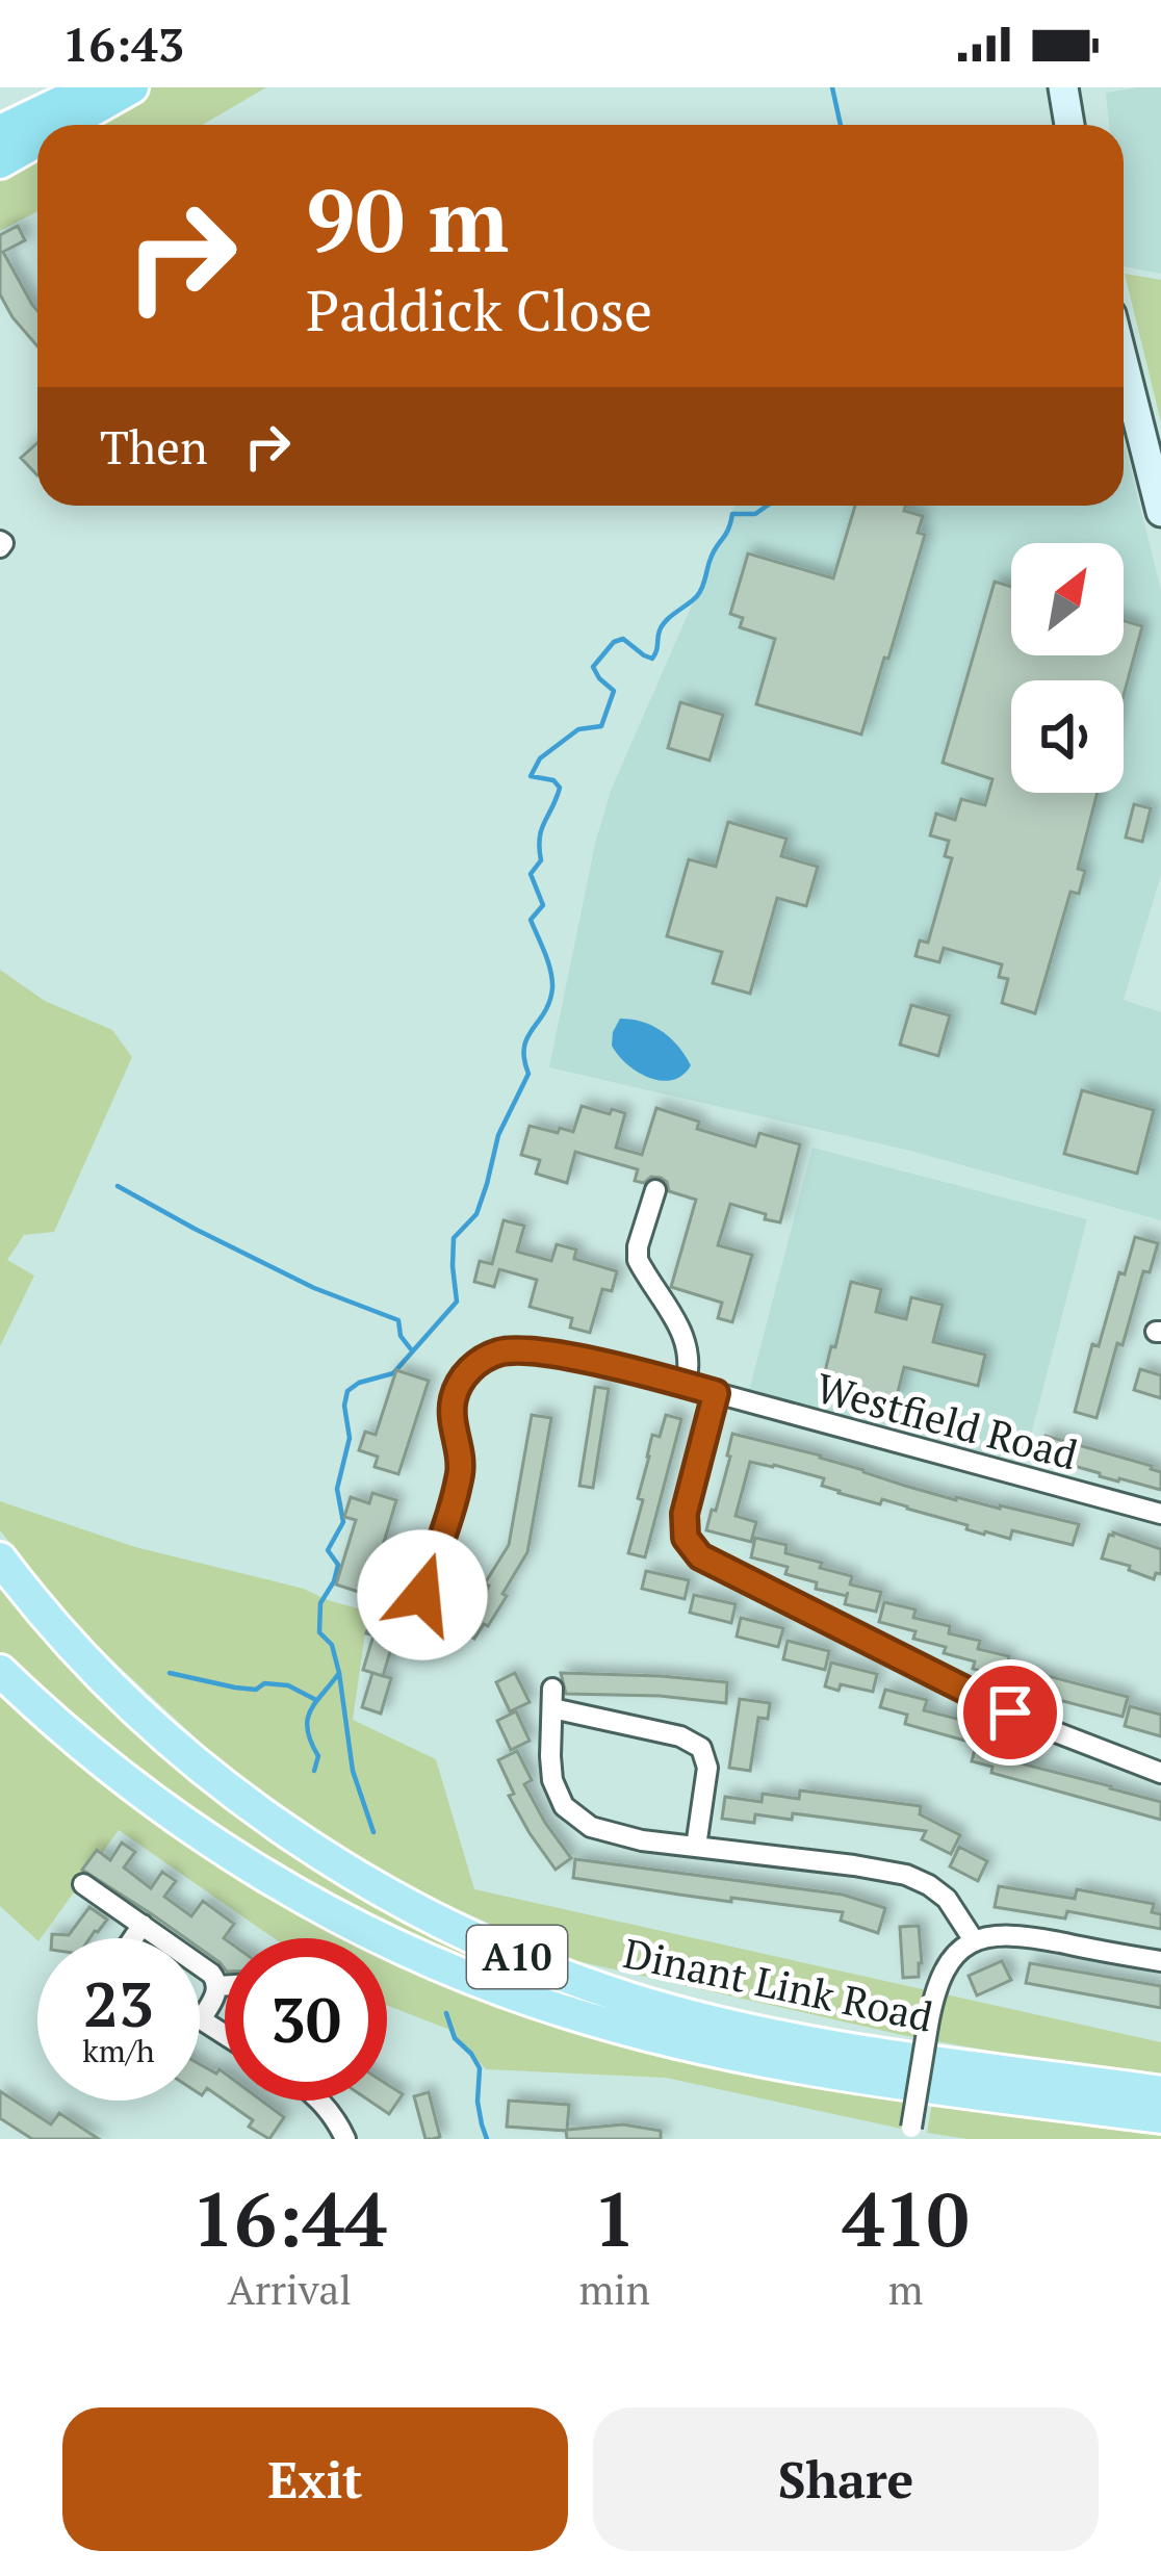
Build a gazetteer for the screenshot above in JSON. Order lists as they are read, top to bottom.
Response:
{
  "streets": {
    "main road": ["A10", "Dinant Link Road"],
    "street": ["Westfield Road"]
  },
  "north": "top right",
  "page": {
    "status": "16:43",
    "turn": ["90 m", "Paddick Close"],
    "then": "Then",
    "speed": "23 km/h",
    "limit": "30",
    "eta": [
      "16:44",
      "Arrival",
      "1",
      "min",
      "410",
      "m"
    ],
    "buttons": ["Exit", "Share"]
  }
}
